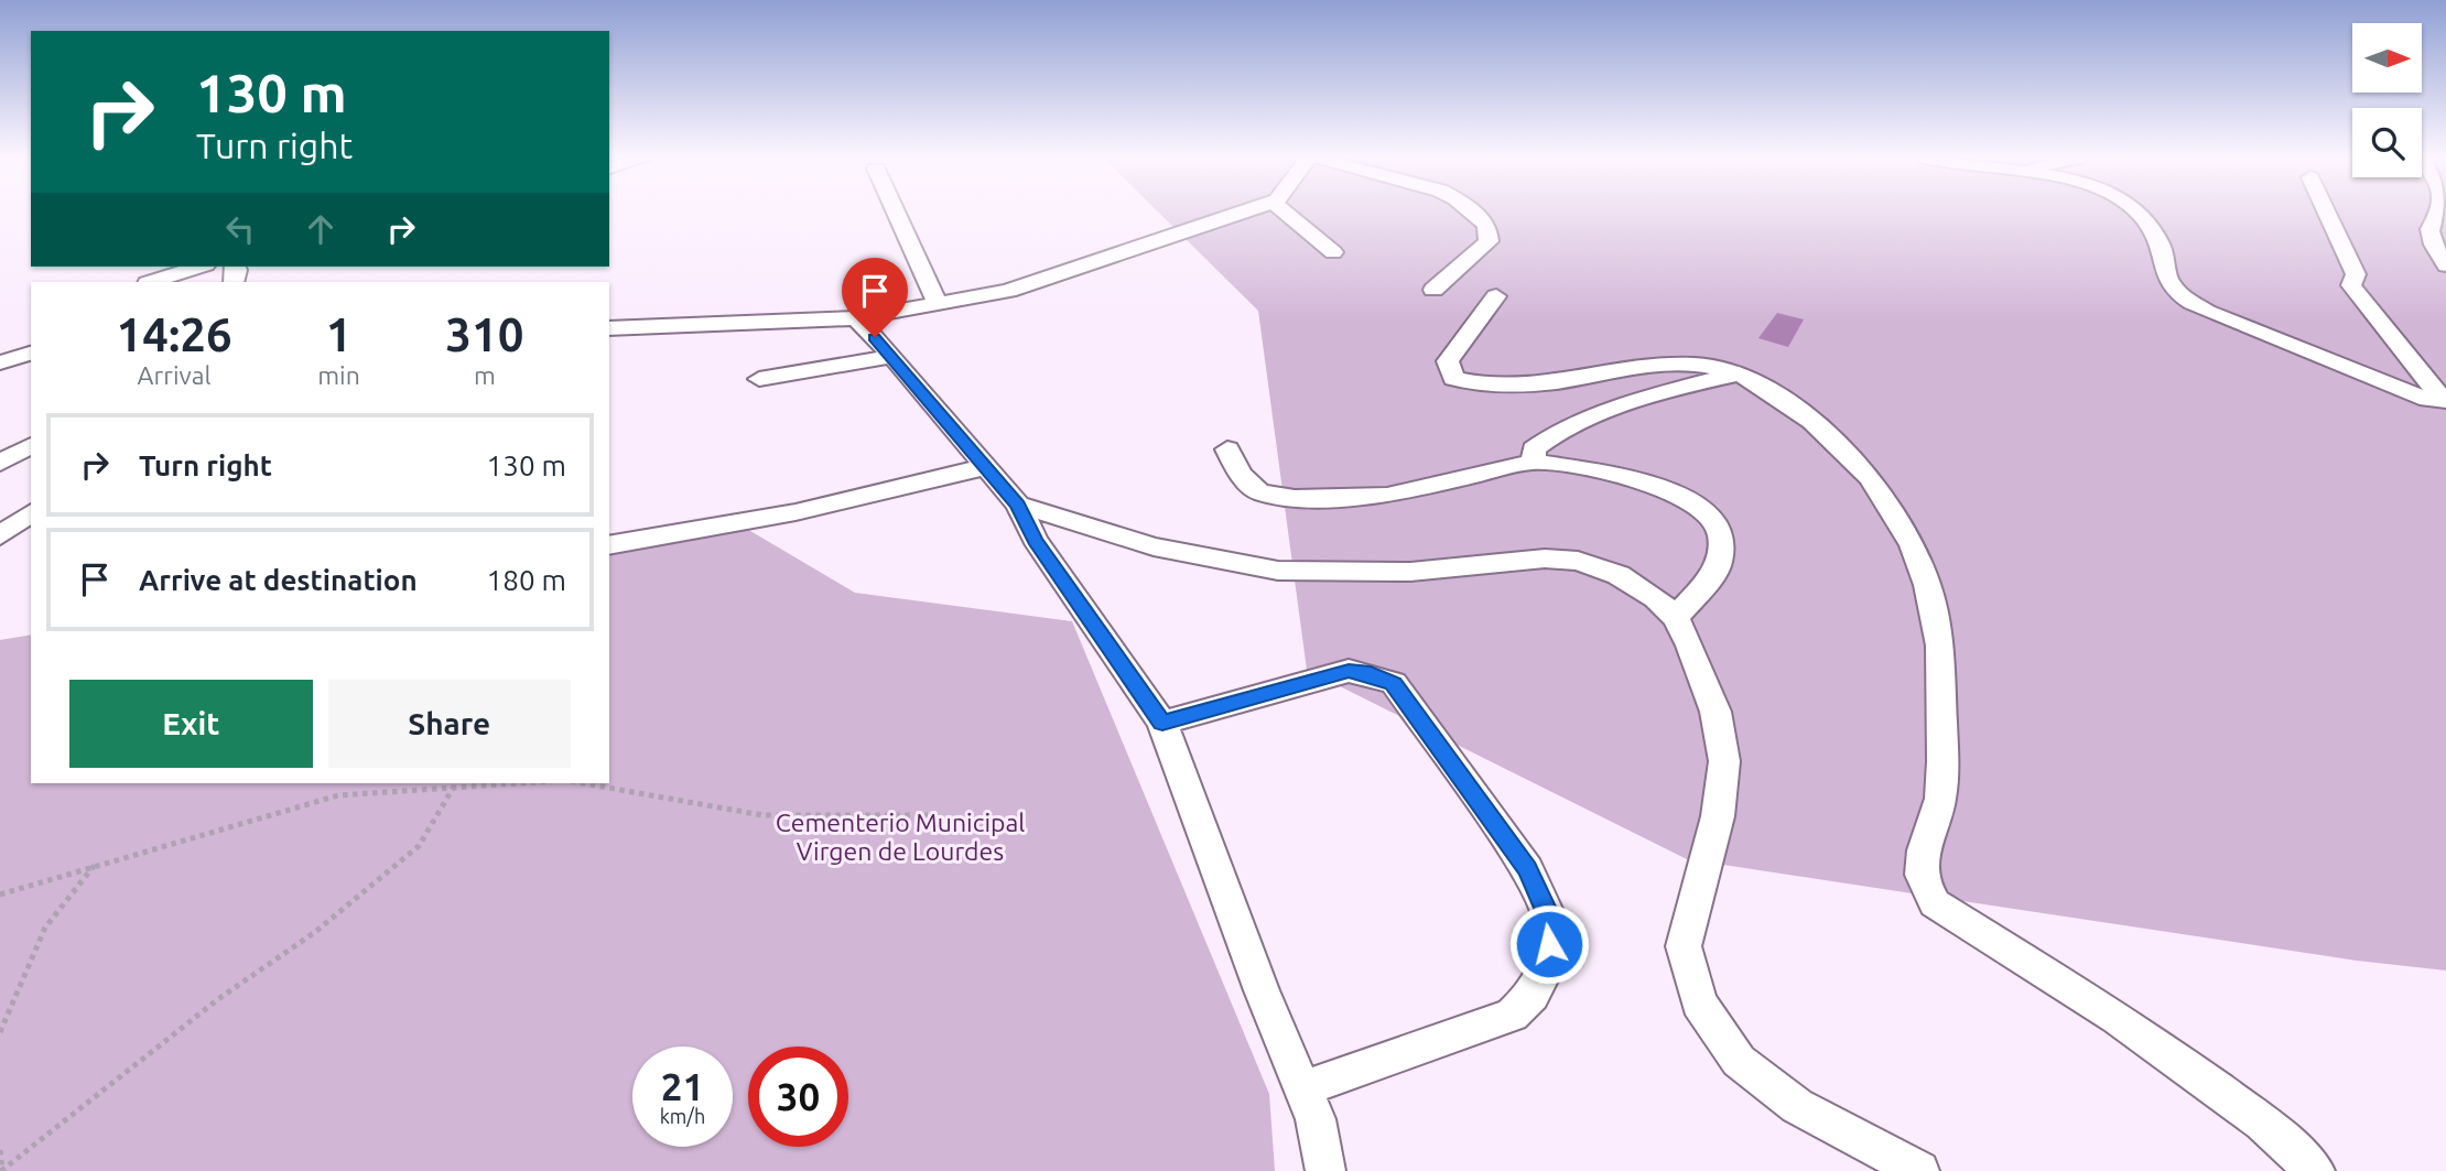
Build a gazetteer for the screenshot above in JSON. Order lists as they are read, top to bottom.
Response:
{
  "parks": ["Cementerio Municipal Virgen de Lourdes"],
  "north": "right",
  "page": {
    "turn": ["130 m", "Turn right"],
    "eta": [
      "14:26",
      "Arrival",
      "1",
      "min",
      "310",
      "m"
    ],
    "list": [
      {
        "name": "Turn right",
        "value": "130 m"
      },
      {
        "name": "Arrive at destination",
        "value": "180 m"
      }
    ],
    "buttons": ["Exit", "Share"],
    "speed": "21 km/h",
    "limit": "30"
  }
}
